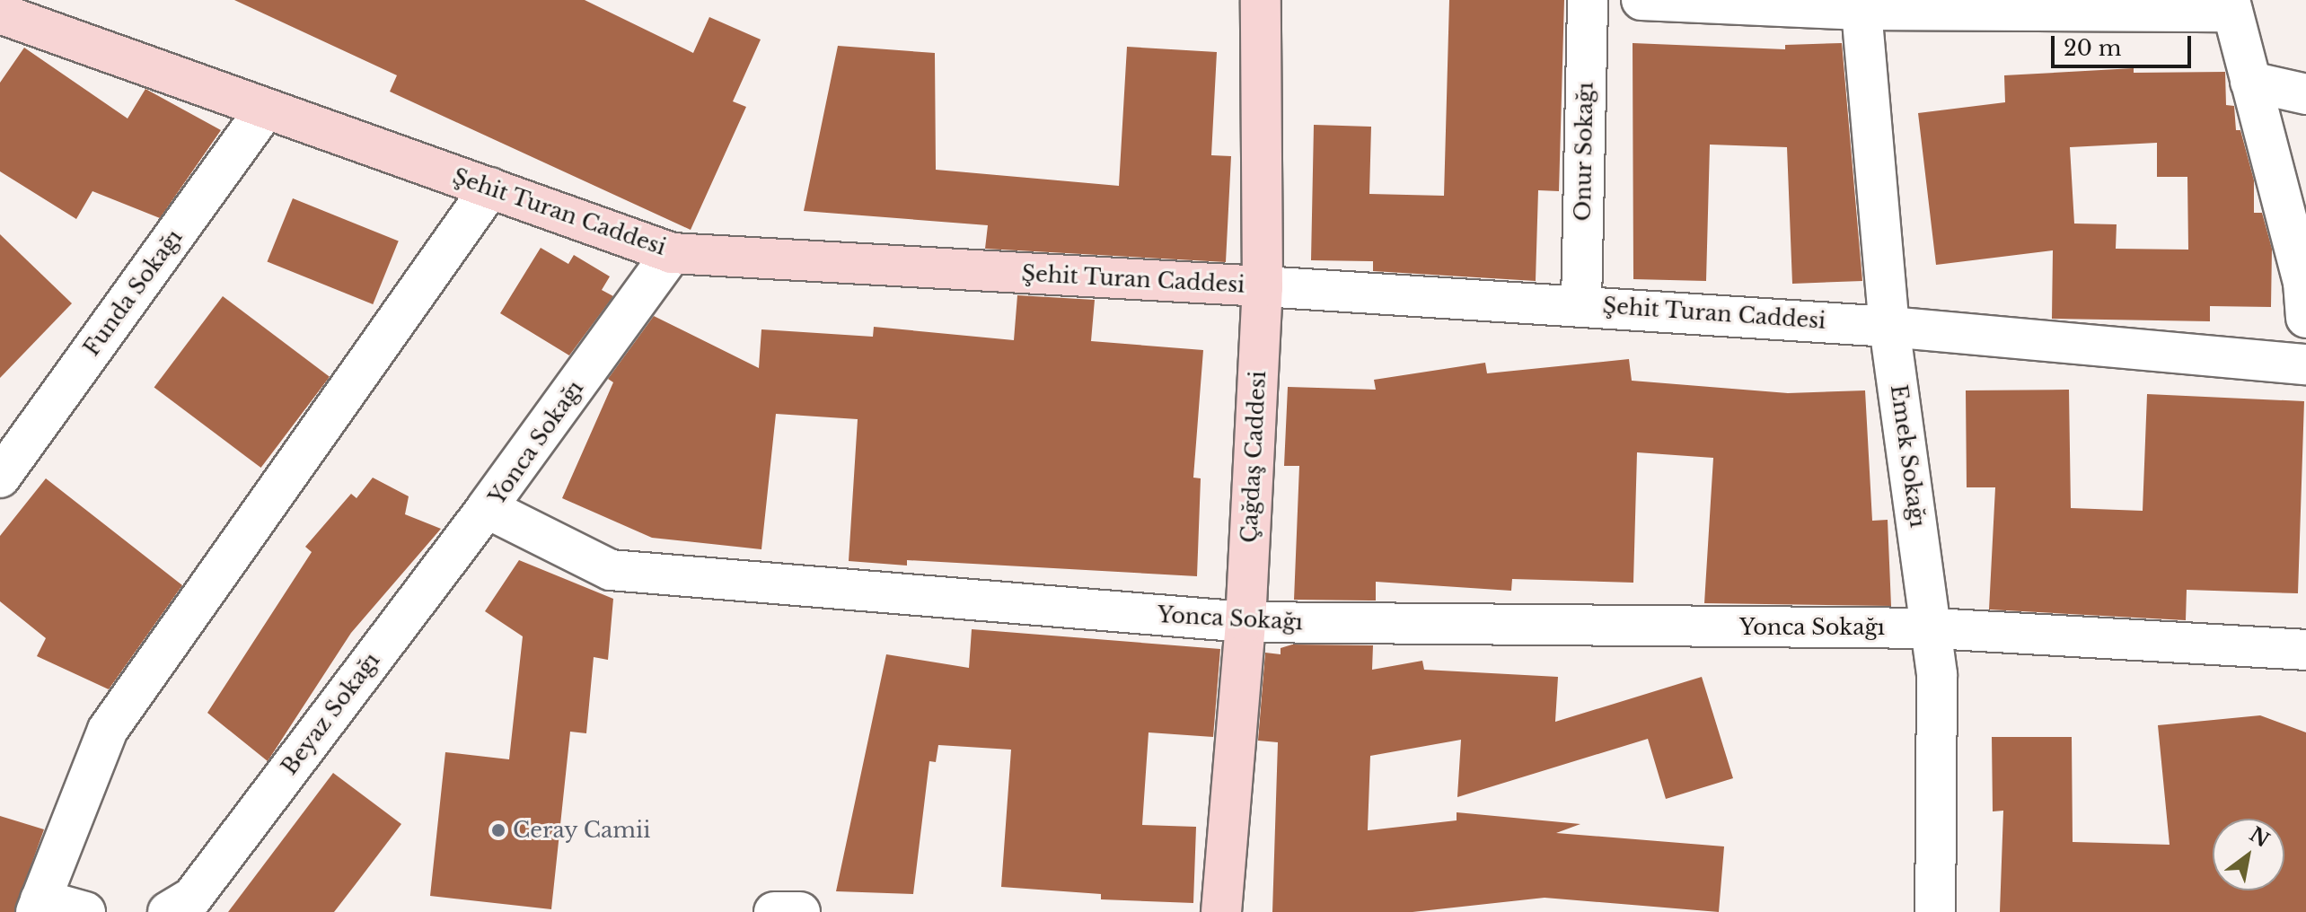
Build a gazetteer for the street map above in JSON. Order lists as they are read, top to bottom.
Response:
{
  "streets": {
    "street": [
      "Onur Sokağı",
      "Şehit Turan Caddesi",
      "Funda Sokağı",
      "Yonca Sokağı",
      "Emek Sokağı",
      "Çağdaş Caddesi",
      "Beyaz Sokağı"
    ]
  },
  "crossings": [
    ["Onur Sokağı", "Şehit Turan Caddesi"],
    ["Şehit Turan Caddesi", "Funda Sokağı"],
    ["Şehit Turan Caddesi", "Yonca Sokağı"],
    ["Şehit Turan Caddesi", "Emek Sokağı"],
    ["Şehit Turan Caddesi", "Çağdaş Caddesi"],
    ["Yonca Sokağı", "Emek Sokağı"],
    ["Yonca Sokağı", "Çağdaş Caddesi"],
    ["Yonca Sokağı", "Beyaz Sokağı"]
  ],
  "places": ["Ceray Camii"],
  "scale_bar": "20 m",
  "north": "top right"
}
